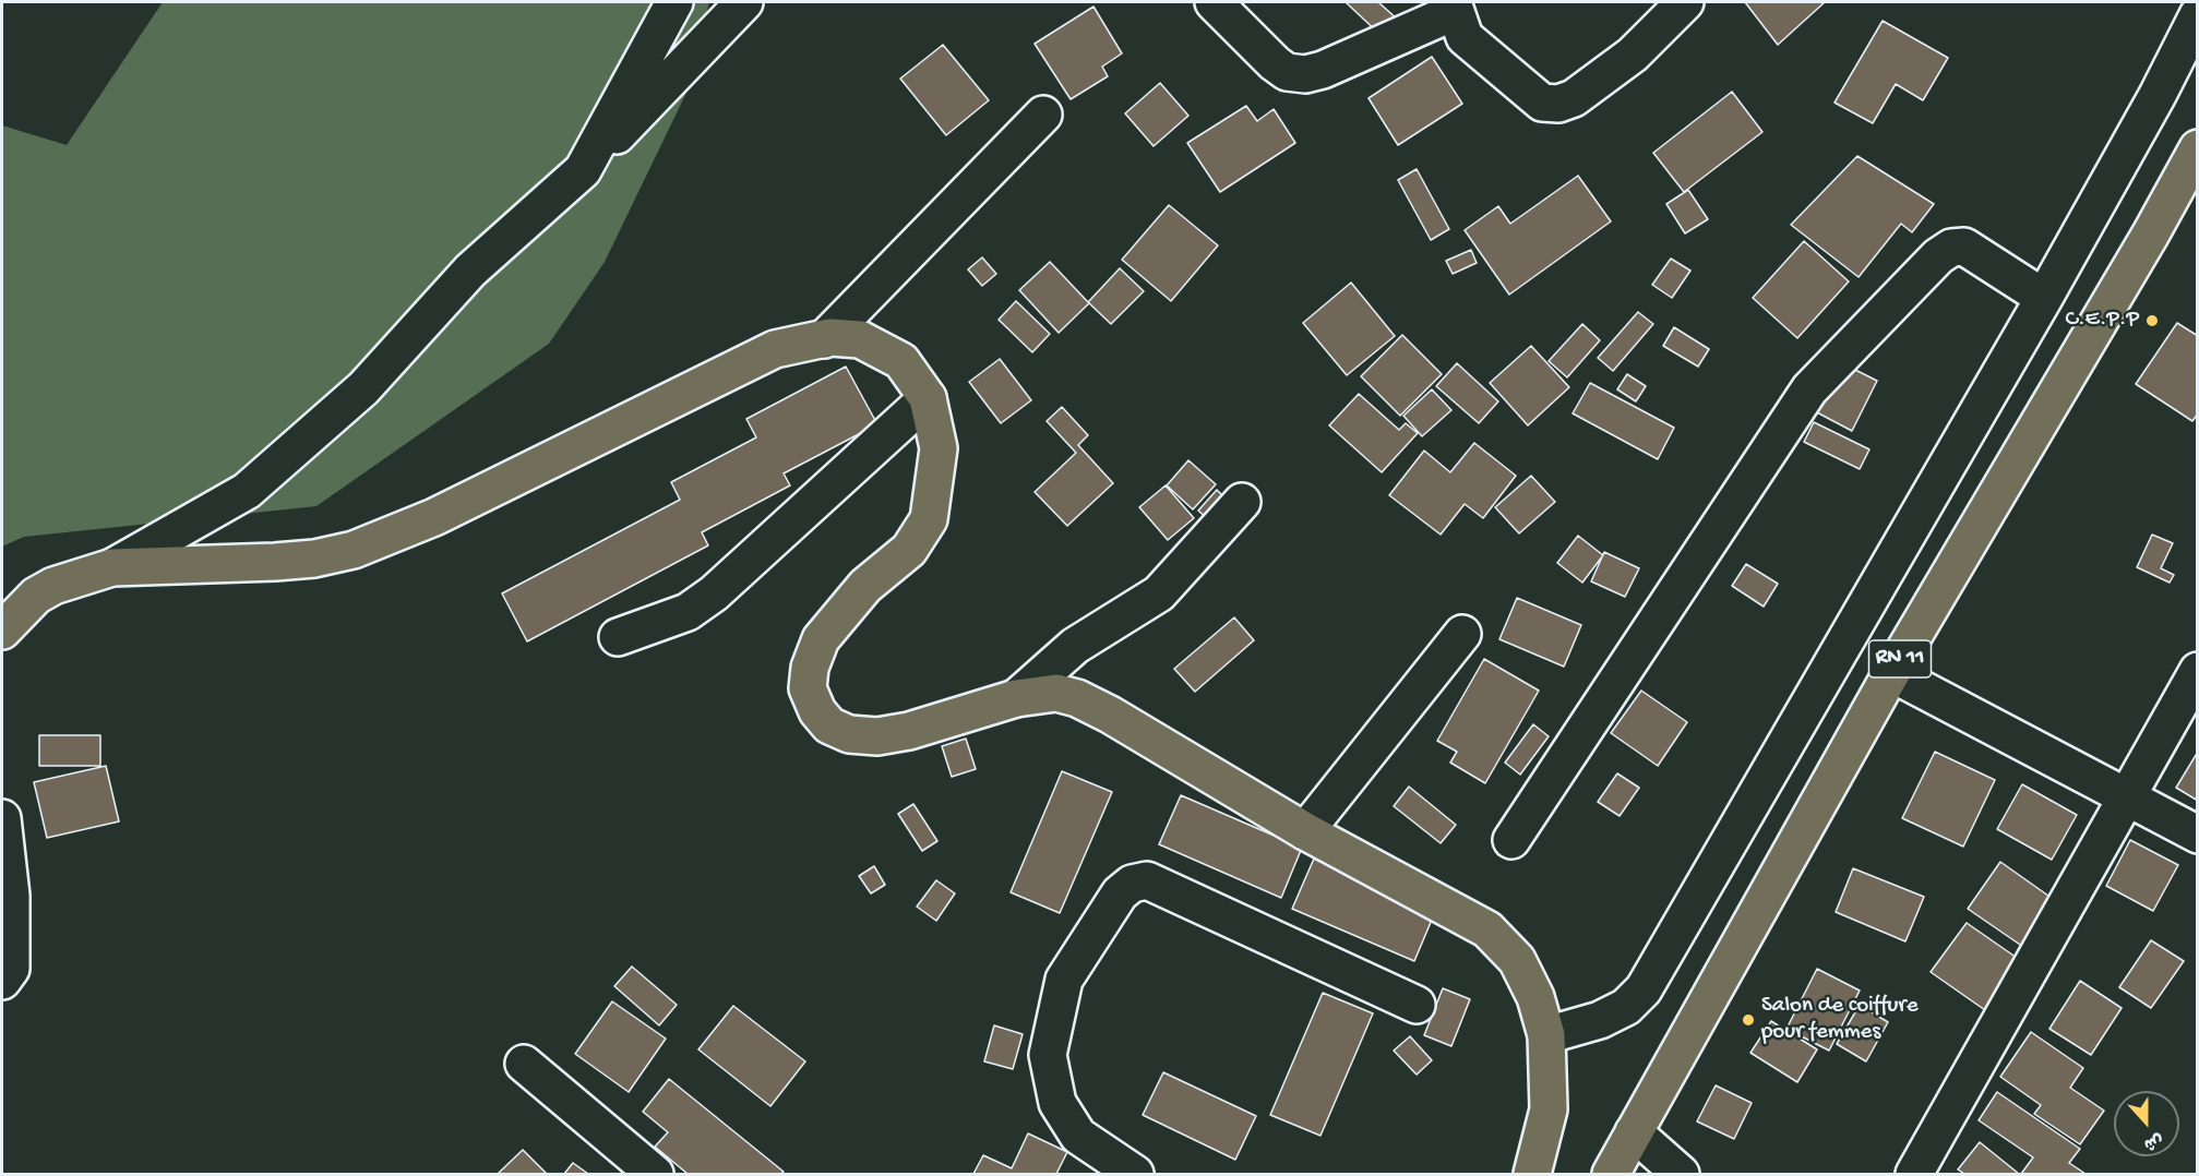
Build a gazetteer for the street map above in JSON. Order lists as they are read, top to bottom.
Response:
{
  "streets": {
    "main road": ["RN 11"]
  },
  "places": ["C.E.P.P", "Salon de coiffure pour femmes"],
  "north": "bottom"
}
